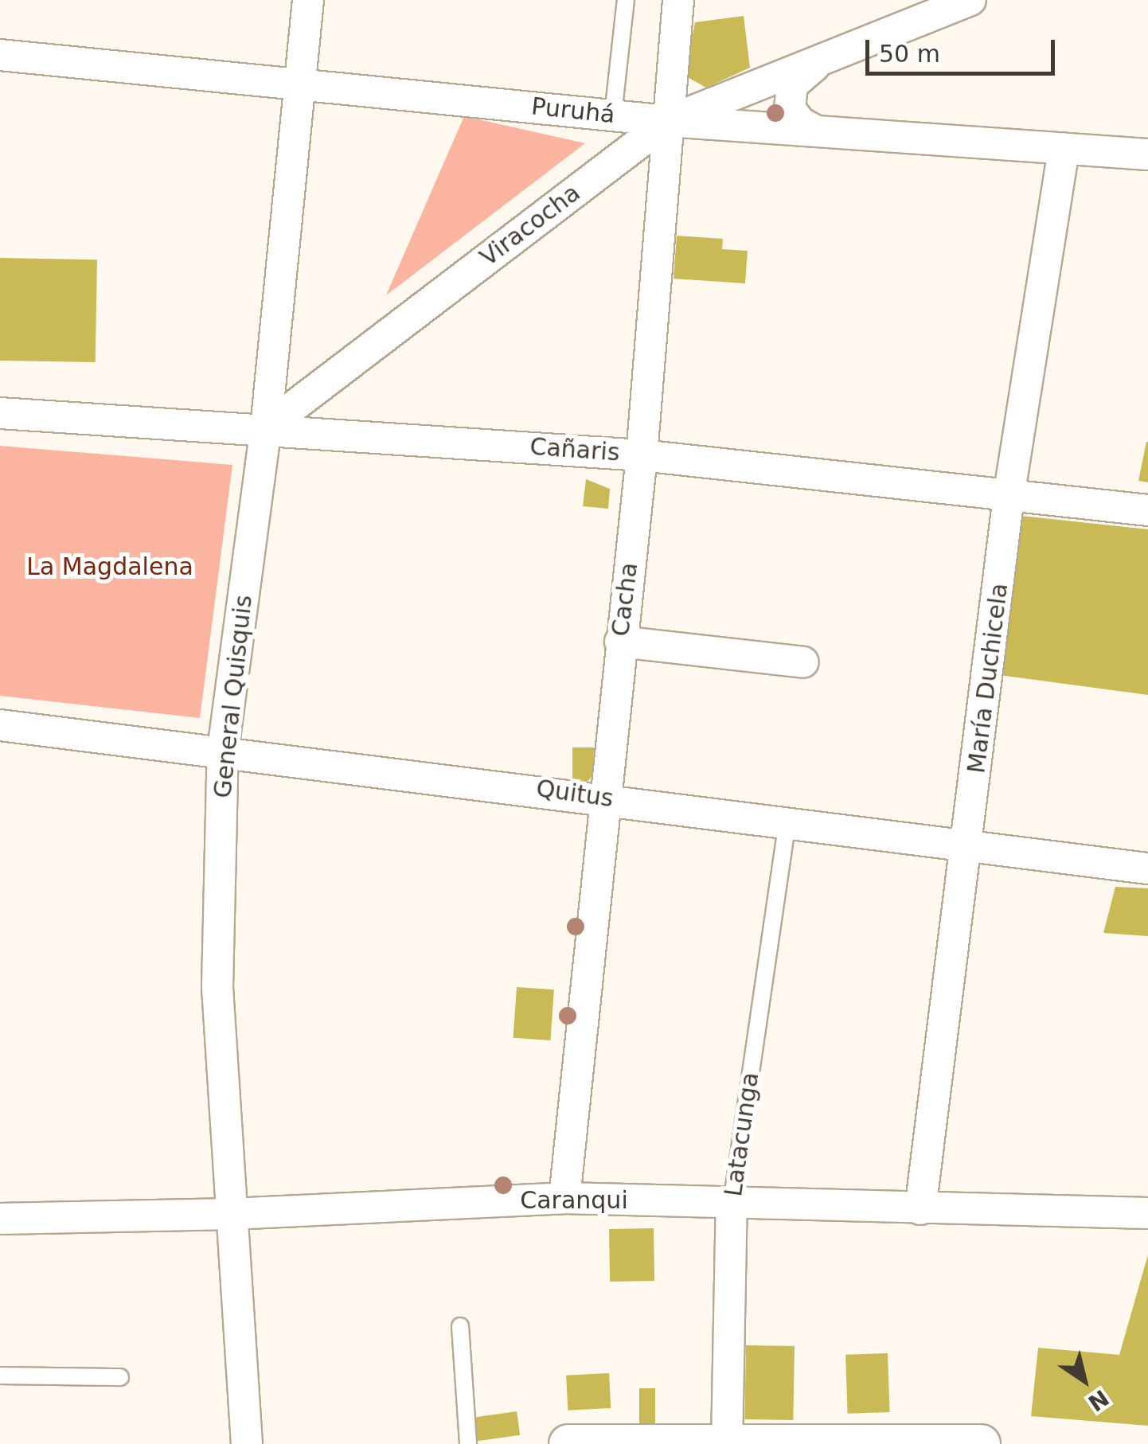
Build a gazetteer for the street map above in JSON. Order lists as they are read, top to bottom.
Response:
{
  "streets": {
    "street": [
      "Puruhá",
      "Viracocha",
      "Cañaris",
      "Cacha",
      "María Duchicela",
      "General Quisquis",
      "Quitus",
      "Latacunga",
      "Caranqui"
    ]
  },
  "crossings": [
    ["Puruhá", "Viracocha"],
    ["Puruhá", "Cacha"],
    ["Puruhá", "María Duchicela"],
    ["Puruhá", "General Quisquis"],
    ["Viracocha", "Cañaris"],
    ["Viracocha", "Cacha"],
    ["Viracocha", "General Quisquis"],
    ["Cañaris", "Cacha"],
    ["Cañaris", "María Duchicela"],
    ["Cañaris", "General Quisquis"],
    ["Cacha", "Quitus"],
    ["Cacha", "Caranqui"],
    ["María Duchicela", "Quitus"],
    ["María Duchicela", "Caranqui"],
    ["General Quisquis", "Quitus"],
    ["General Quisquis", "Caranqui"],
    ["Quitus", "Latacunga"],
    ["Latacunga", "Caranqui"]
  ],
  "parks": ["La Magdalena"],
  "scale_bar": "50 m",
  "north": "bottom right"
}
